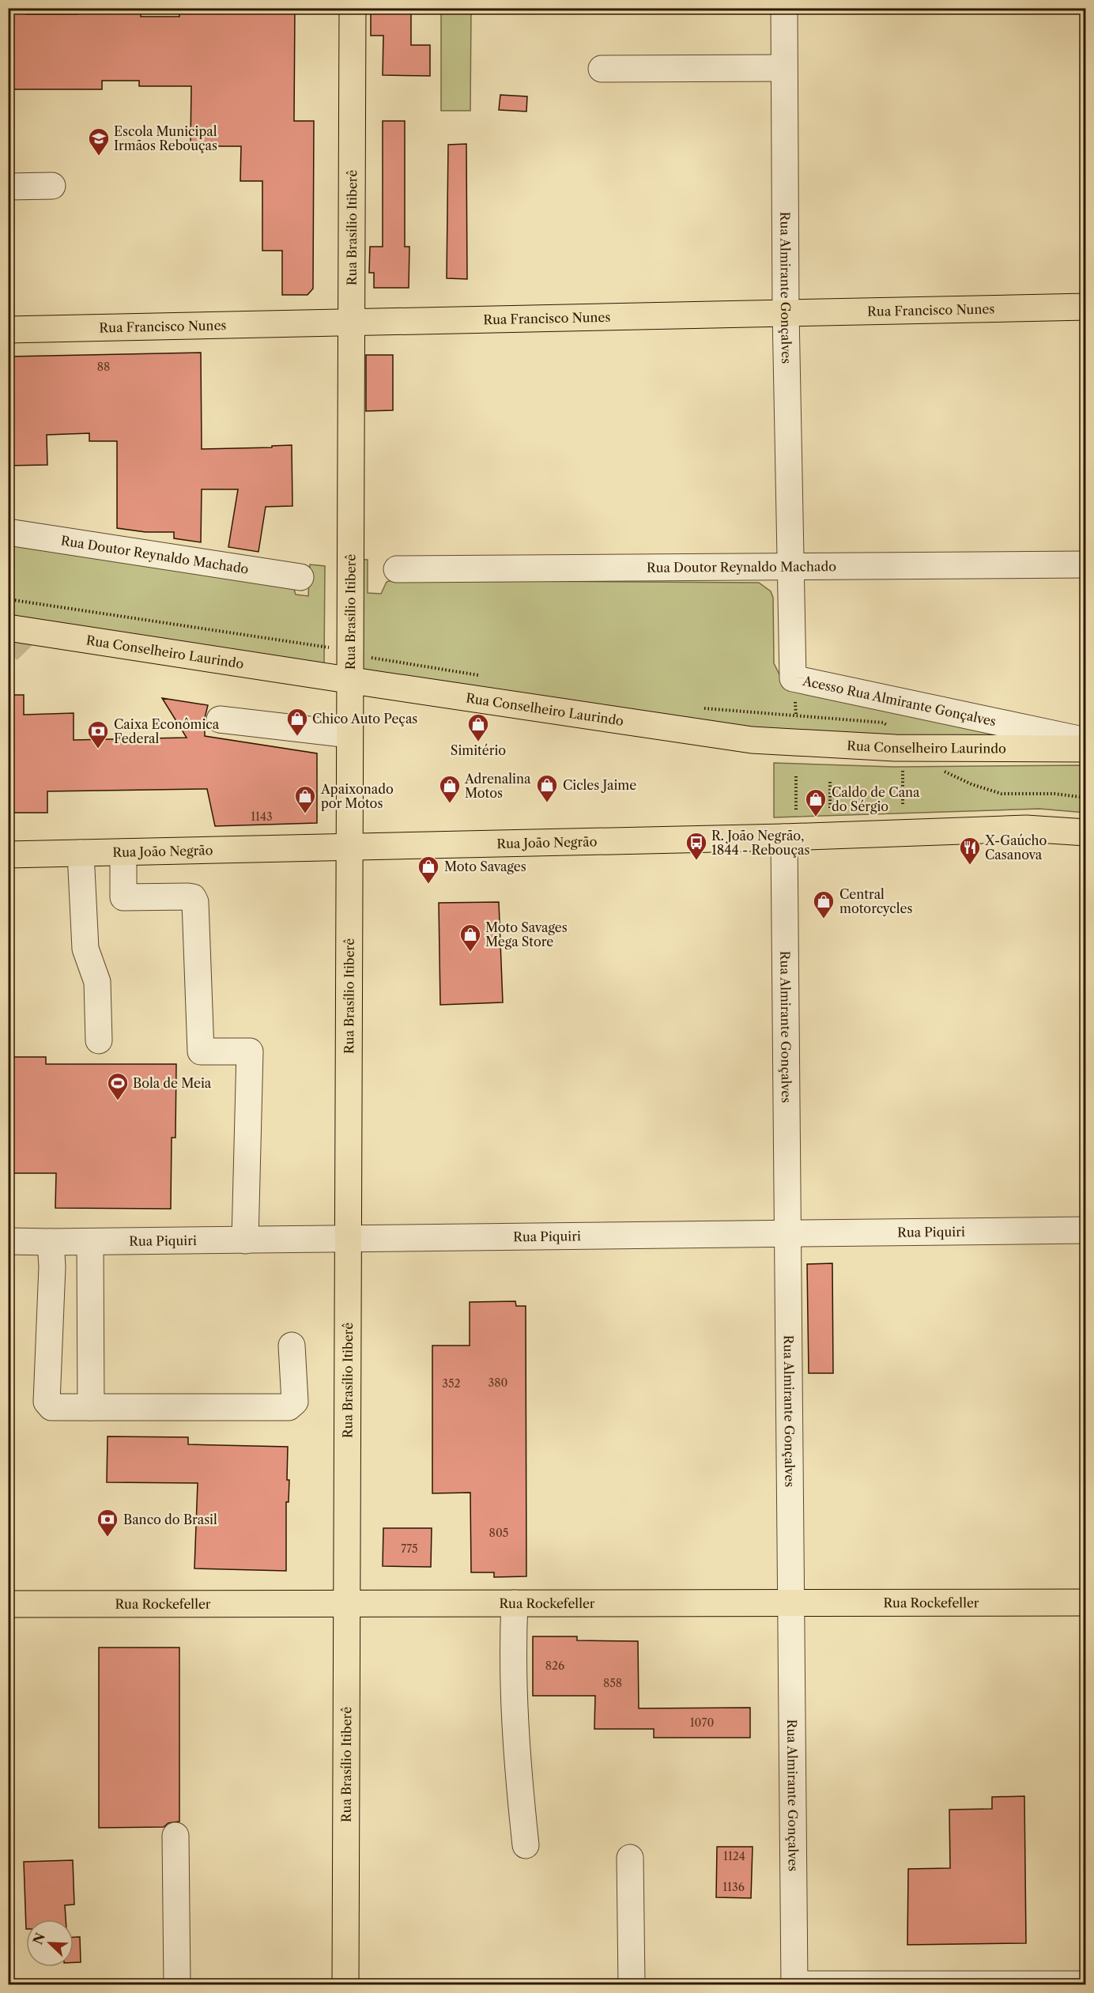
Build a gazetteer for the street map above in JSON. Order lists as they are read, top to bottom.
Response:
{
  "streets": {
    "main road": [
      "Rua Brasílio Itiberê",
      "Rua Francisco Nunes",
      "Rua Conselheiro Laurindo",
      "Rua João Negrão",
      "Rua Rockefeller"
    ],
    "street": [
      "Rua Almirante Gonçalves",
      "Rua Doutor Reynaldo Machado",
      "Acesso Rua Almirante Gonçalves",
      "Rua Piquiri"
    ]
  },
  "crossings": [
    ["Rua Brasílio Itiberê", "Rua Francisco Nunes"],
    ["Rua Brasílio Itiberê", "Rua Conselheiro Laurindo"],
    ["Rua Brasílio Itiberê", "Rua João Negrão"],
    ["Rua Brasílio Itiberê", "Rua Piquiri"],
    ["Rua Brasílio Itiberê", "Rua Rockefeller"],
    ["Rua Almirante Gonçalves", "Rua Francisco Nunes"],
    ["Rua Almirante Gonçalves", "Rua Doutor Reynaldo Machado"],
    ["Rua Almirante Gonçalves", "Acesso Rua Almirante Gonçalves"],
    ["Rua Almirante Gonçalves", "Rua João Negrão"],
    ["Rua Almirante Gonçalves", "Rua Piquiri"],
    ["Rua Almirante Gonçalves", "Rua Rockefeller"],
    ["Rua Doutor Reynaldo Machado", "Acesso Rua Almirante Gonçalves"]
  ],
  "places": {
    "school or university": ["Escola Municipal Irmãos Rebouças"],
    "shop": [
      "Chico Auto Peças",
      "Simitério",
      "Cicles Jaime",
      "Adrenalina Motos",
      "Apaixonado por Motos",
      "Caldo de Cana do Sérgio",
      "Moto Savages",
      "Central motorcycles",
      "Moto Savages Mega Store"
    ],
    "bank": ["Caixa Econômica Federal", "Banco do Brasil"],
    "bus stop": ["R. João Negrão, 1844 - Rebouças"],
    "restaurant": ["X-Gaúcho Casanova"],
    "sports": ["Bola de Meia"]
  },
  "house_numbers": [
    "88",
    "1143",
    "380",
    "352",
    "805",
    "775",
    "826",
    "858",
    "1070",
    "1124",
    "1136"
  ],
  "north": "top left"
}
